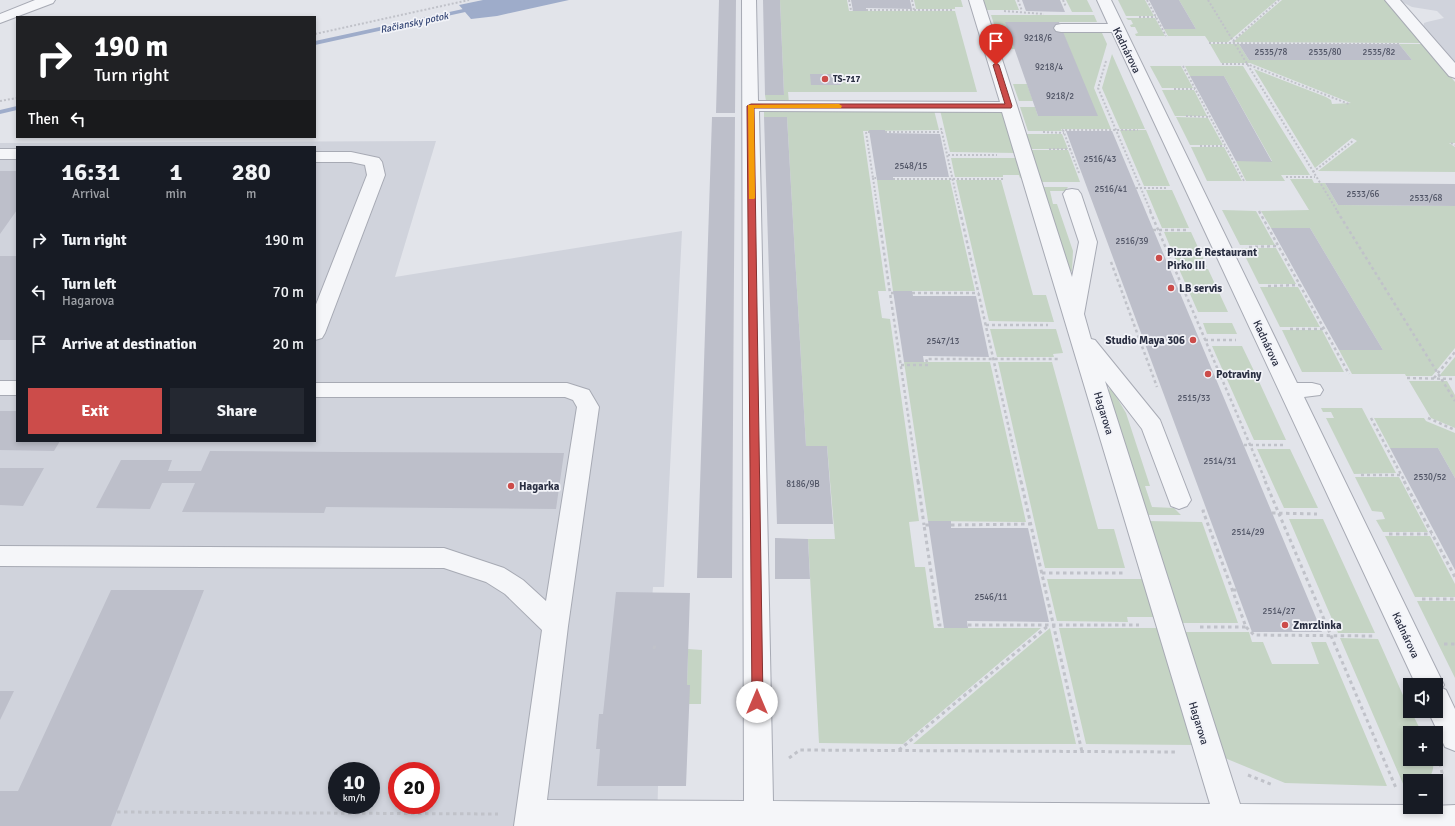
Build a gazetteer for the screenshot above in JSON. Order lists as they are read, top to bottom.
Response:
{
  "streets": {
    "street": ["Kadnárova", "Hagarova"]
  },
  "water": ["Račiansky potok"],
  "places": [
    "TS-717",
    "Pizza & Restaurant Pirko III",
    "LB servis",
    "Studio Maya 306",
    "Potraviny",
    "Hagarka",
    "Zmrzlinka"
  ],
  "house_numbers": [
    "9218/6",
    "2535/78",
    "2535/80",
    "2535/82",
    "9218/4",
    "9218/2",
    "2516/43",
    "2548/15",
    "2516/41",
    "2533/66",
    "2533/68",
    "2516/39",
    "2547/13",
    "2515/33",
    "2514/31",
    "2530/52",
    "8186/9B",
    "2514/29",
    "2546/11",
    "2514/27"
  ],
  "page": {
    "turn": ["190 m", "Turn right"],
    "then": "Then",
    "eta": [
      "16:31",
      "Arrival",
      "1",
      "min",
      "280",
      "m"
    ],
    "list": [
      {
        "name": "Turn right",
        "value": "190 m"
      },
      {
        "name": "Turn left",
        "note": "Hagarova",
        "value": "70 m"
      },
      {
        "name": "Arrive at destination",
        "value": "20 m"
      }
    ],
    "buttons": ["Exit", "Share"],
    "map_buttons": ["+", "−"],
    "speed": "10 km/h",
    "limit": "20"
  }
}
